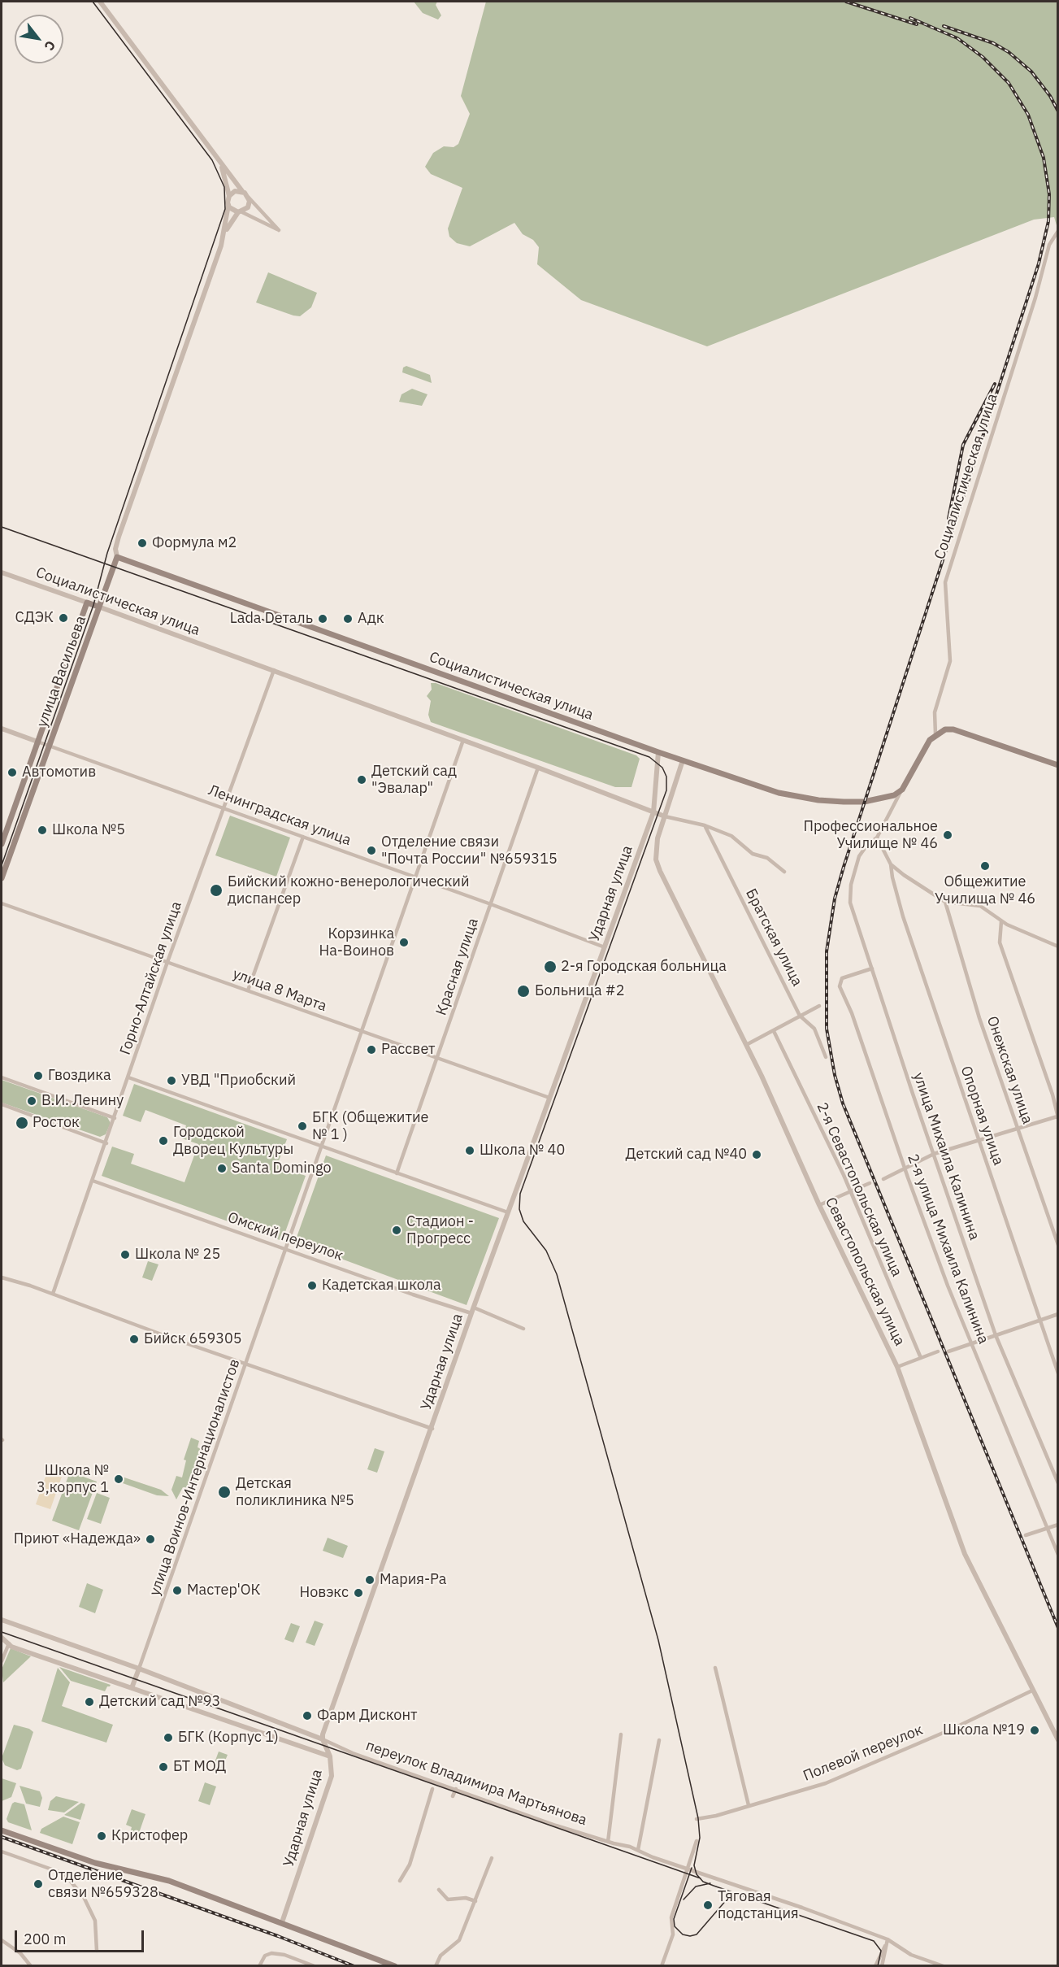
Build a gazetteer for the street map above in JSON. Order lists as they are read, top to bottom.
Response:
{
  "streets": {
    "main road": ["Социалистическая улица", "улица Васильева"],
    "street": [
      "Ленинградская улица",
      "Ударная улица",
      "Братская улица",
      "Красная улица",
      "Горно-Алтайская улица",
      "улица 8 Марта",
      "Онежская улица",
      "Опорная улица",
      "улица Михаила Калинина",
      "2-я Севастопольская улица",
      "Омский переулок",
      "2-я улица Михаила Калинина",
      "Севастопольская улица",
      "улица Воинов-Интернационалистов",
      "Полевой переулок",
      "переулок Владимира Мартьянова"
    ]
  },
  "crossings": [
    ["Социалистическая улица", "улица Васильева"],
    ["Социалистическая улица", "Ударная улица"],
    ["Социалистическая улица", "Красная улица"],
    ["Социалистическая улица", "Горно-Алтайская улица"],
    ["Социалистическая улица", "Севастопольская улица"],
    ["Социалистическая улица", "улица Воинов-Интернационалистов"],
    ["улица Васильева", "Ленинградская улица"],
    ["Ленинградская улица", "Ударная улица"],
    ["Ленинградская улица", "Красная улица"],
    ["Ленинградская улица", "Горно-Алтайская улица"],
    ["Ленинградская улица", "улица Воинов-Интернационалистов"],
    ["Ударная улица", "улица 8 Марта"],
    ["Ударная улица", "Омский переулок"],
    ["Ударная улица", "переулок Владимира Мартьянова"],
    ["Красная улица", "улица 8 Марта"],
    ["Горно-Алтайская улица", "улица 8 Марта"],
    ["Горно-Алтайская улица", "Омский переулок"],
    ["улица 8 Марта", "улица Воинов-Интернационалистов"],
    ["улица Михаила Калинина", "2-я улица Михаила Калинина"],
    ["Омский переулок", "улица Воинов-Интернационалистов"],
    ["Севастопольская улица", "Полевой переулок"],
    ["улица Воинов-Интернационалистов", "переулок Владимира Мартьянова"]
  ],
  "places": [
    "Формула м2",
    "СДЭК",
    "Lada Dеталь",
    "Адк",
    "Автомотив",
    "Детский сад \"Эвалар\"",
    "Школа №5",
    "Профессиональное Училище № 46",
    "Отделение связи \"Почта России\" №659315",
    "Общежитие Училища № 46",
    "Бийский кожно-венерологический диспансер",
    "Корзинка На-Воинов",
    "2-я Городская больница",
    "Больница #2",
    "Рассвет",
    "Гвоздика",
    "УВД \"Приобский",
    "В.И. Ленину",
    "Росток",
    "БГК (Общежитие № 1 )",
    "Городской Дворец Культуры",
    "Школа № 40",
    "Детский сад №40",
    "Santa Domingo",
    "Стадион - Прогресс",
    "Школа № 25",
    "Кадетская школа",
    "Бийск 659305",
    "Школа № 3,корпус 1",
    "Детская поликлиника №5",
    "Приют «Надежда»",
    "Мария-Ра",
    "Мастер'ОК",
    "Новэкс",
    "Детский сад №93",
    "Фарм Дисконт",
    "Школа №19",
    "БГК (Корпус 1)",
    "БТ МОД",
    "Кристофер",
    "Отделение связи №659328",
    "Тяговая подстанция"
  ],
  "scale_bar": "200 m",
  "north": "bottom right"
}
